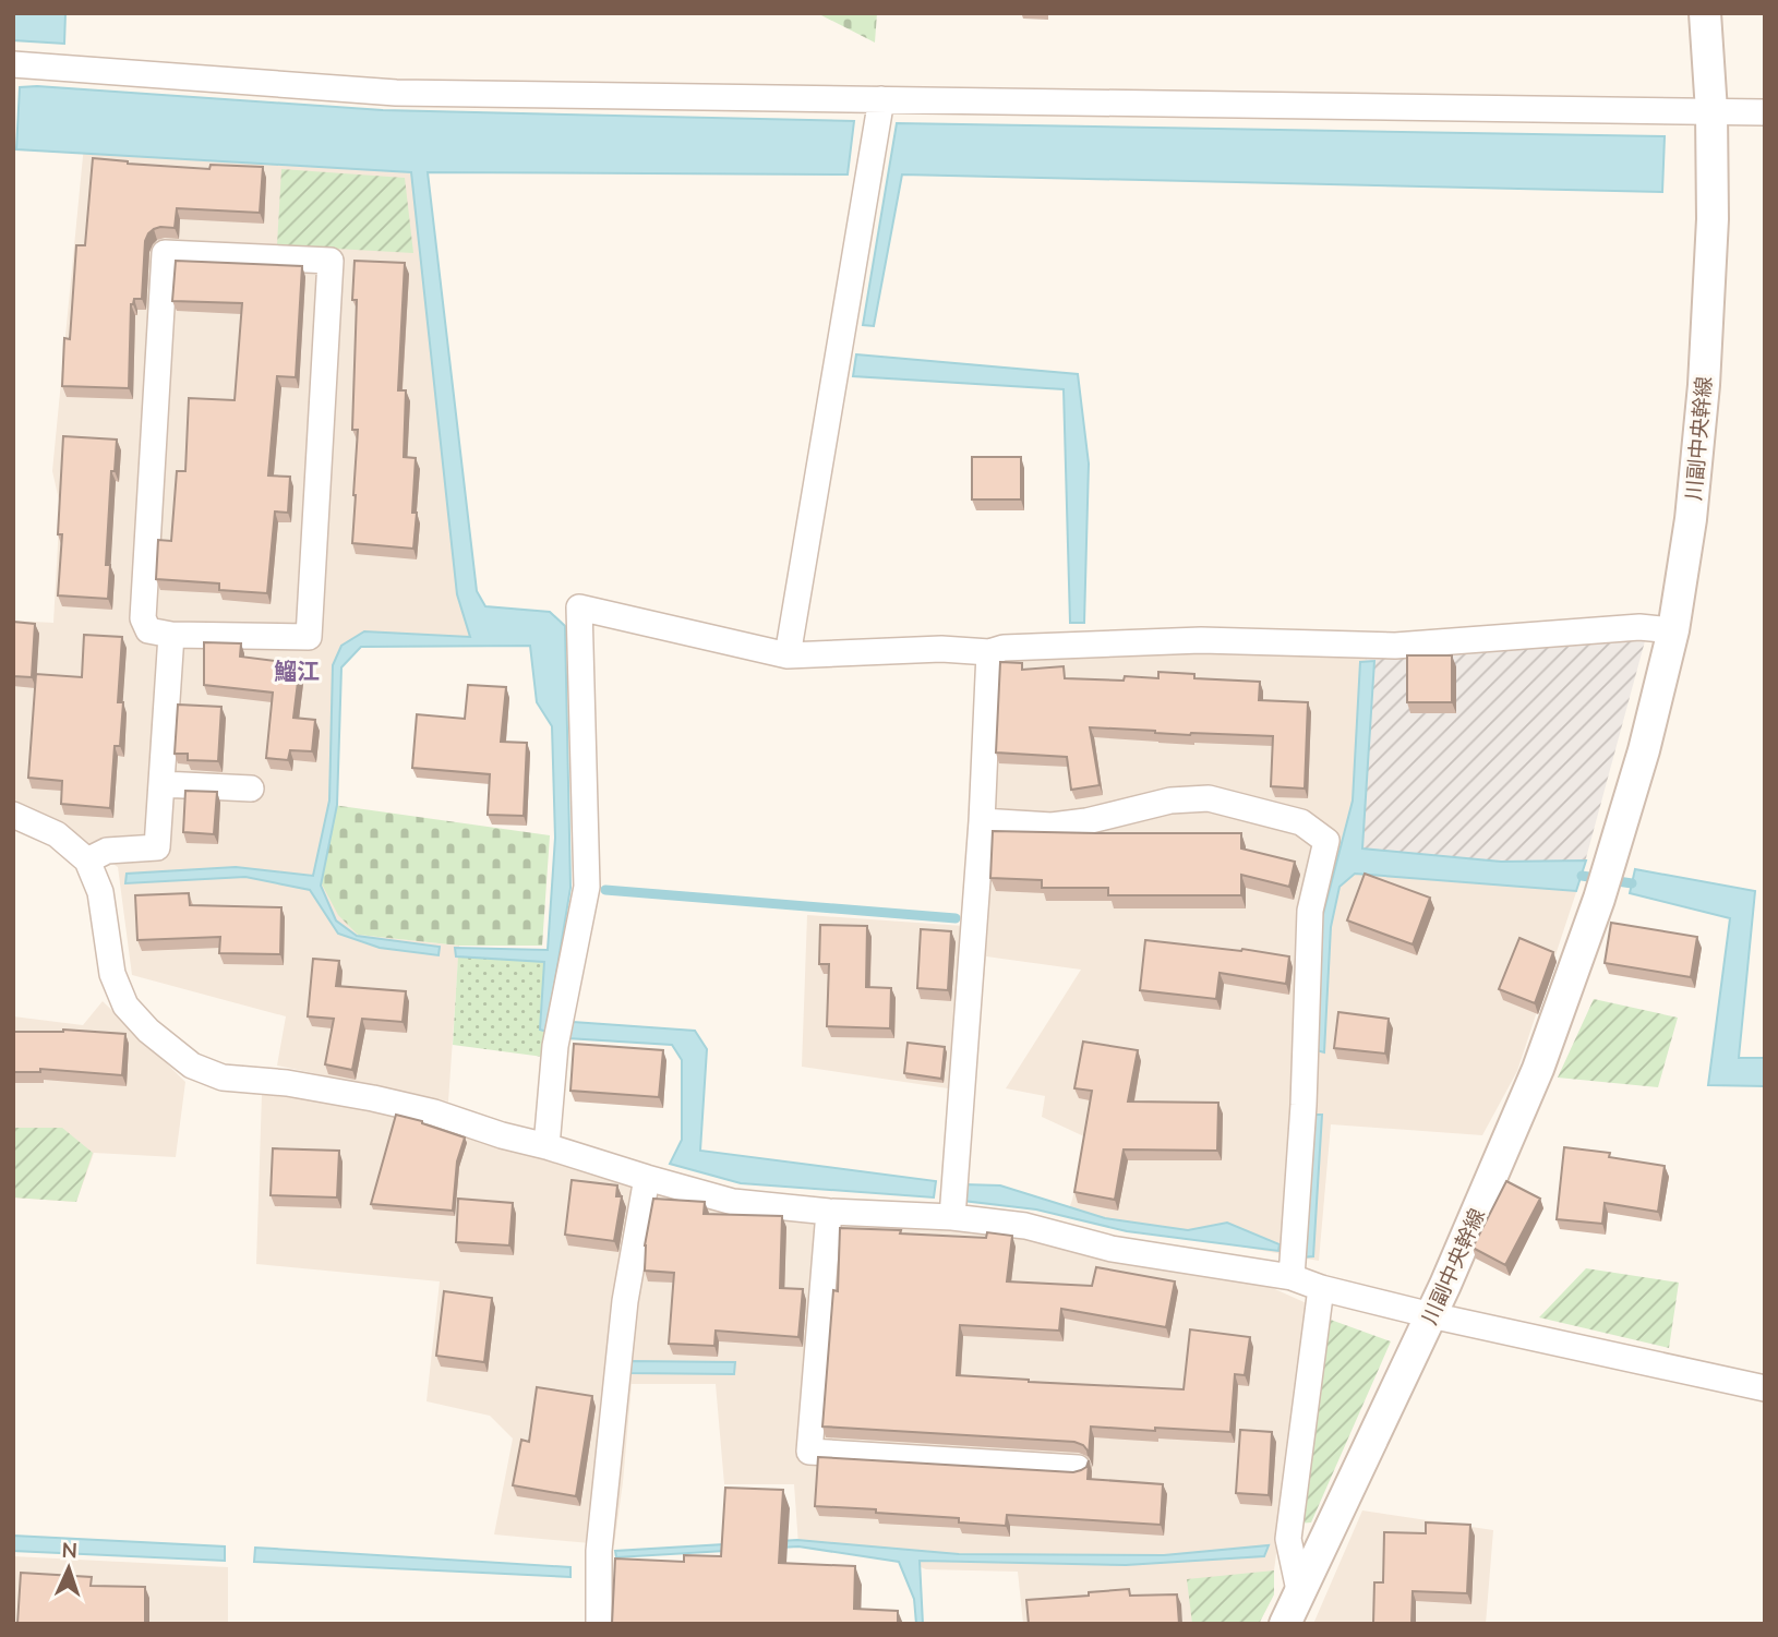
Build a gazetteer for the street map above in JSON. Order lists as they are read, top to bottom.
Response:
{
  "streets": {
    "street": ["川副中央幹線"]
  },
  "districts": ["鰡江"],
  "north": "top"
}
